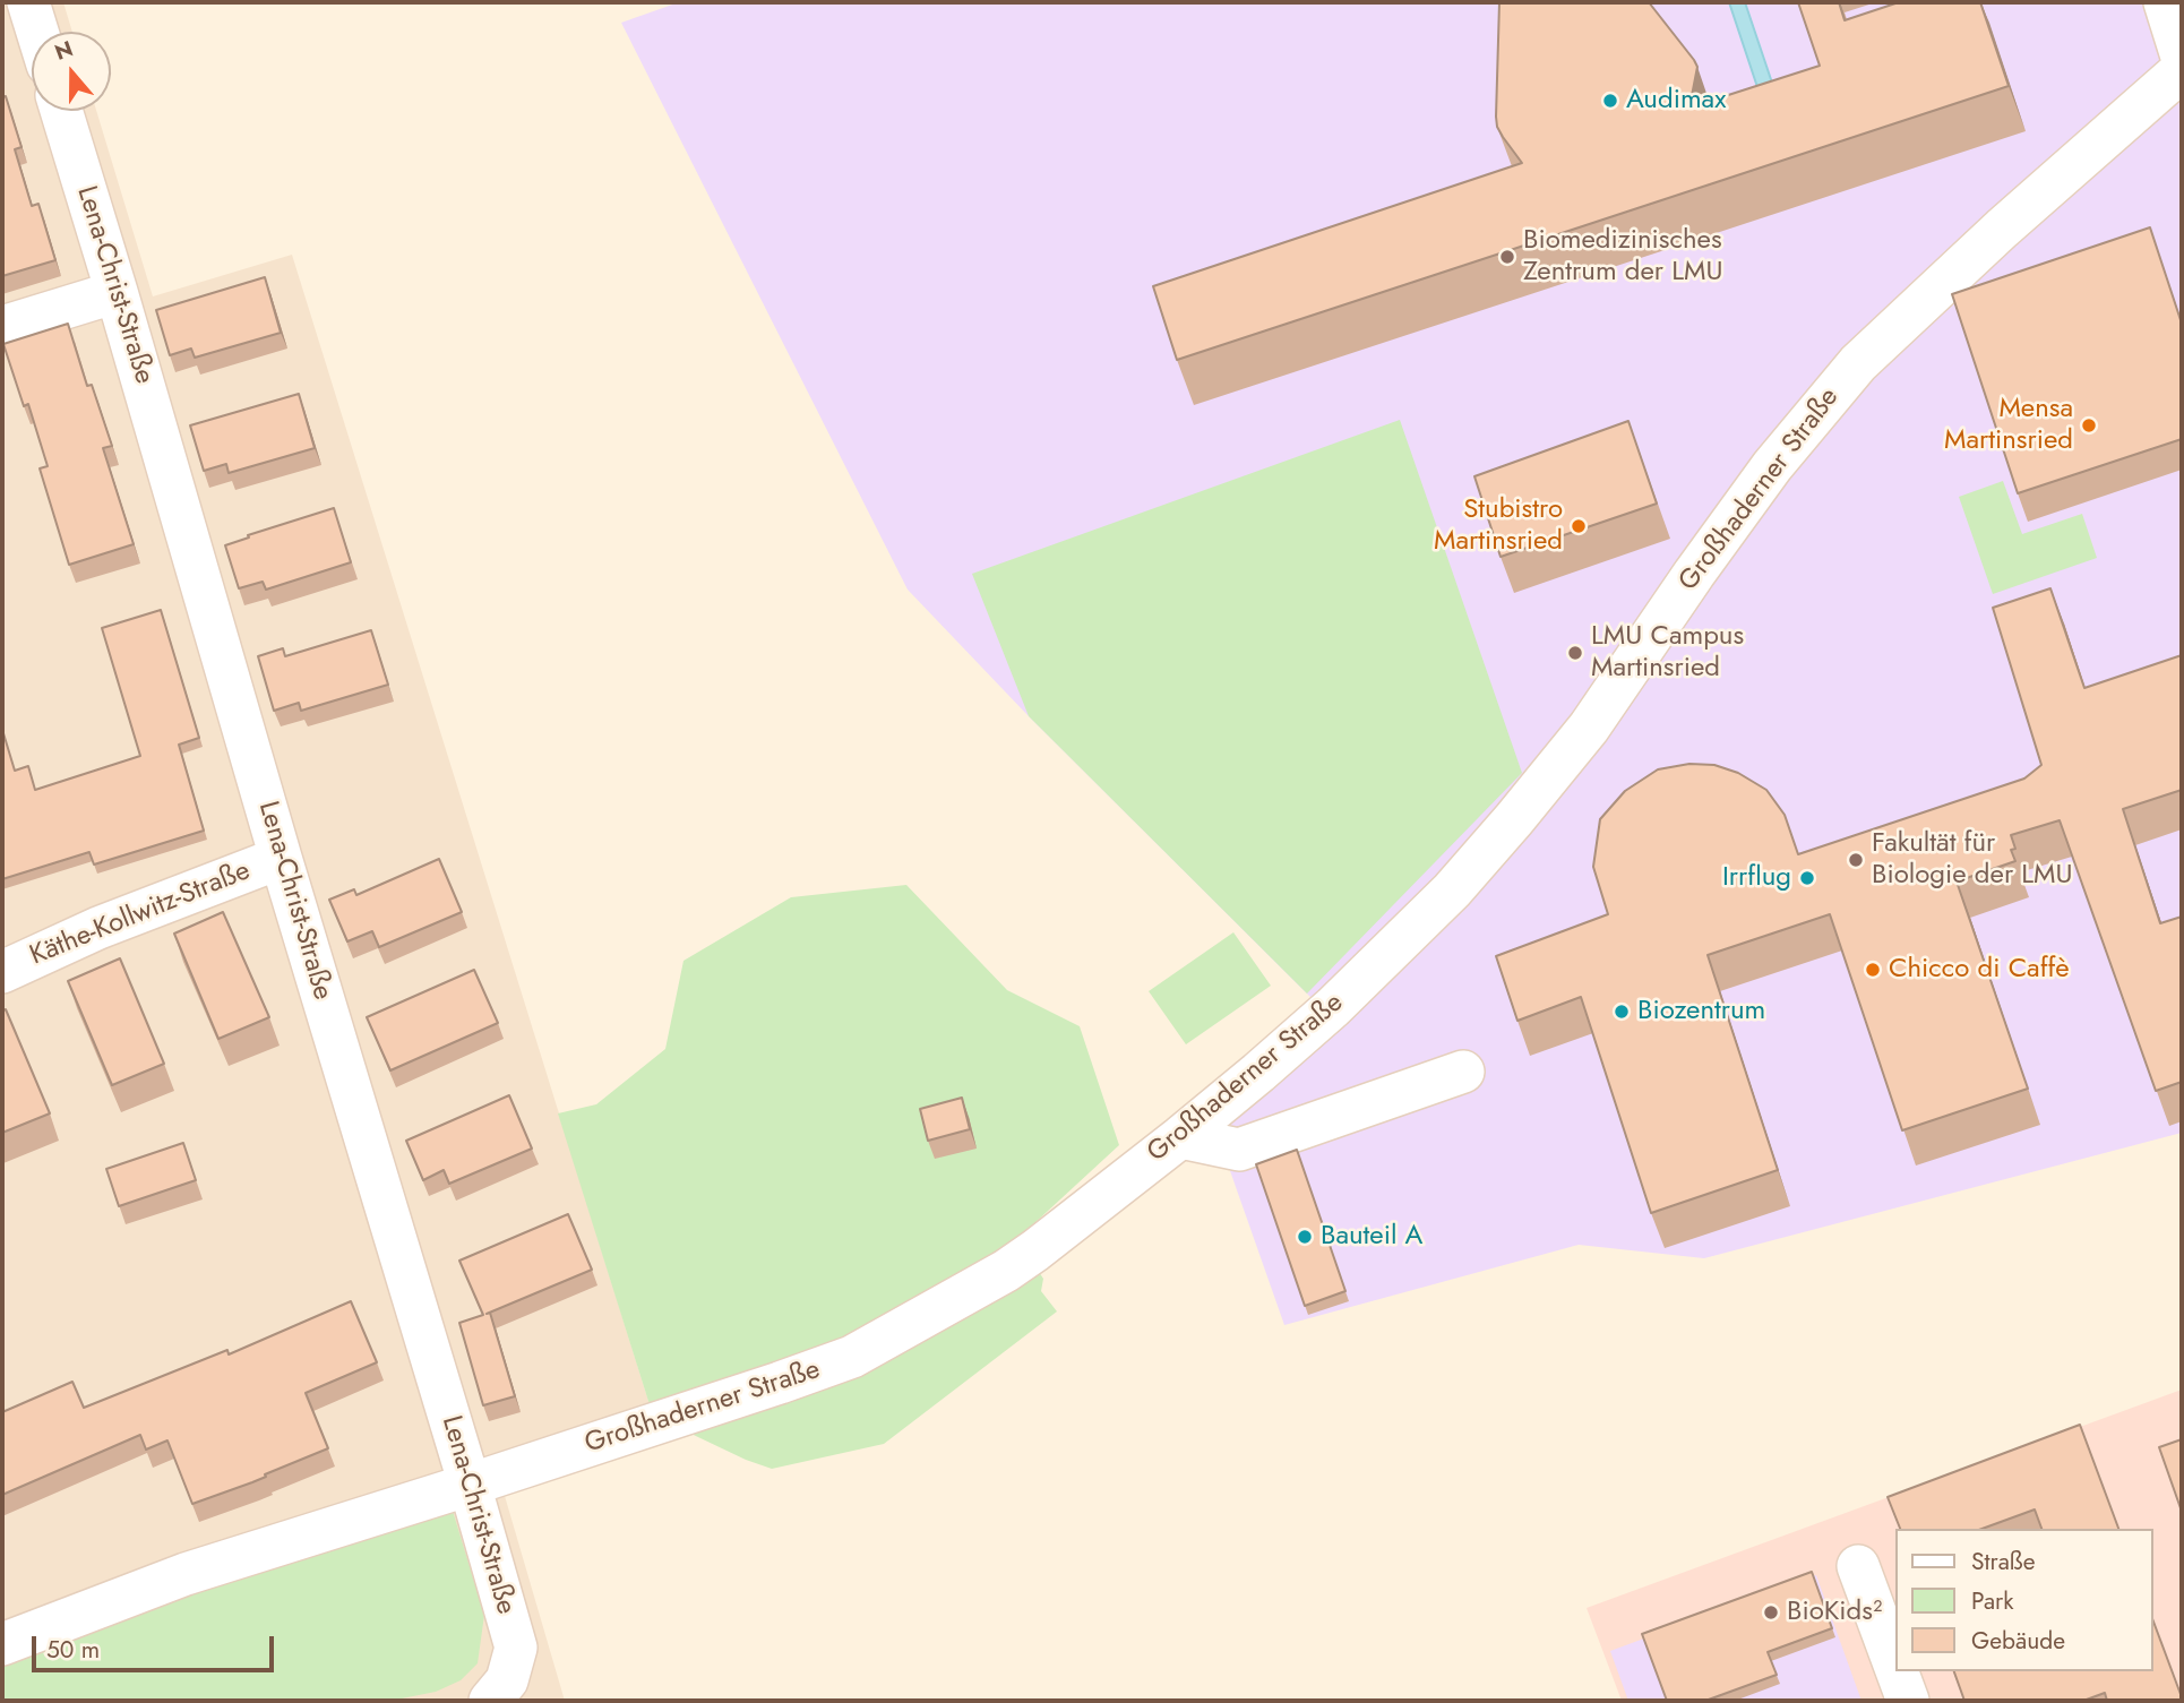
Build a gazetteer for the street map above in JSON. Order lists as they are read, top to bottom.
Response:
{
  "streets": {
    "street": ["Lena-Christ-Straße", "Großhaderner Straße", "Käthe-Kollwitz-Straße"]
  },
  "crossings": [
    ["Lena-Christ-Straße", "Großhaderner Straße"],
    ["Lena-Christ-Straße", "Käthe-Kollwitz-Straße"]
  ],
  "places": [
    "Audimax",
    "Biomedizinisches Zentrum der LMU",
    "Mensa Martinsried",
    "Stubistro Martinsried",
    "LMU Campus Martinsried",
    "Fakultät für Biologie der LMU",
    "Irrflug",
    "Chicco di Caffè",
    "Biozentrum",
    "Bauteil A",
    "BioKids²"
  ],
  "legend": ["Straße", "Park", "Gebäude"],
  "scale_bar": "50 m",
  "north": "top"
}
